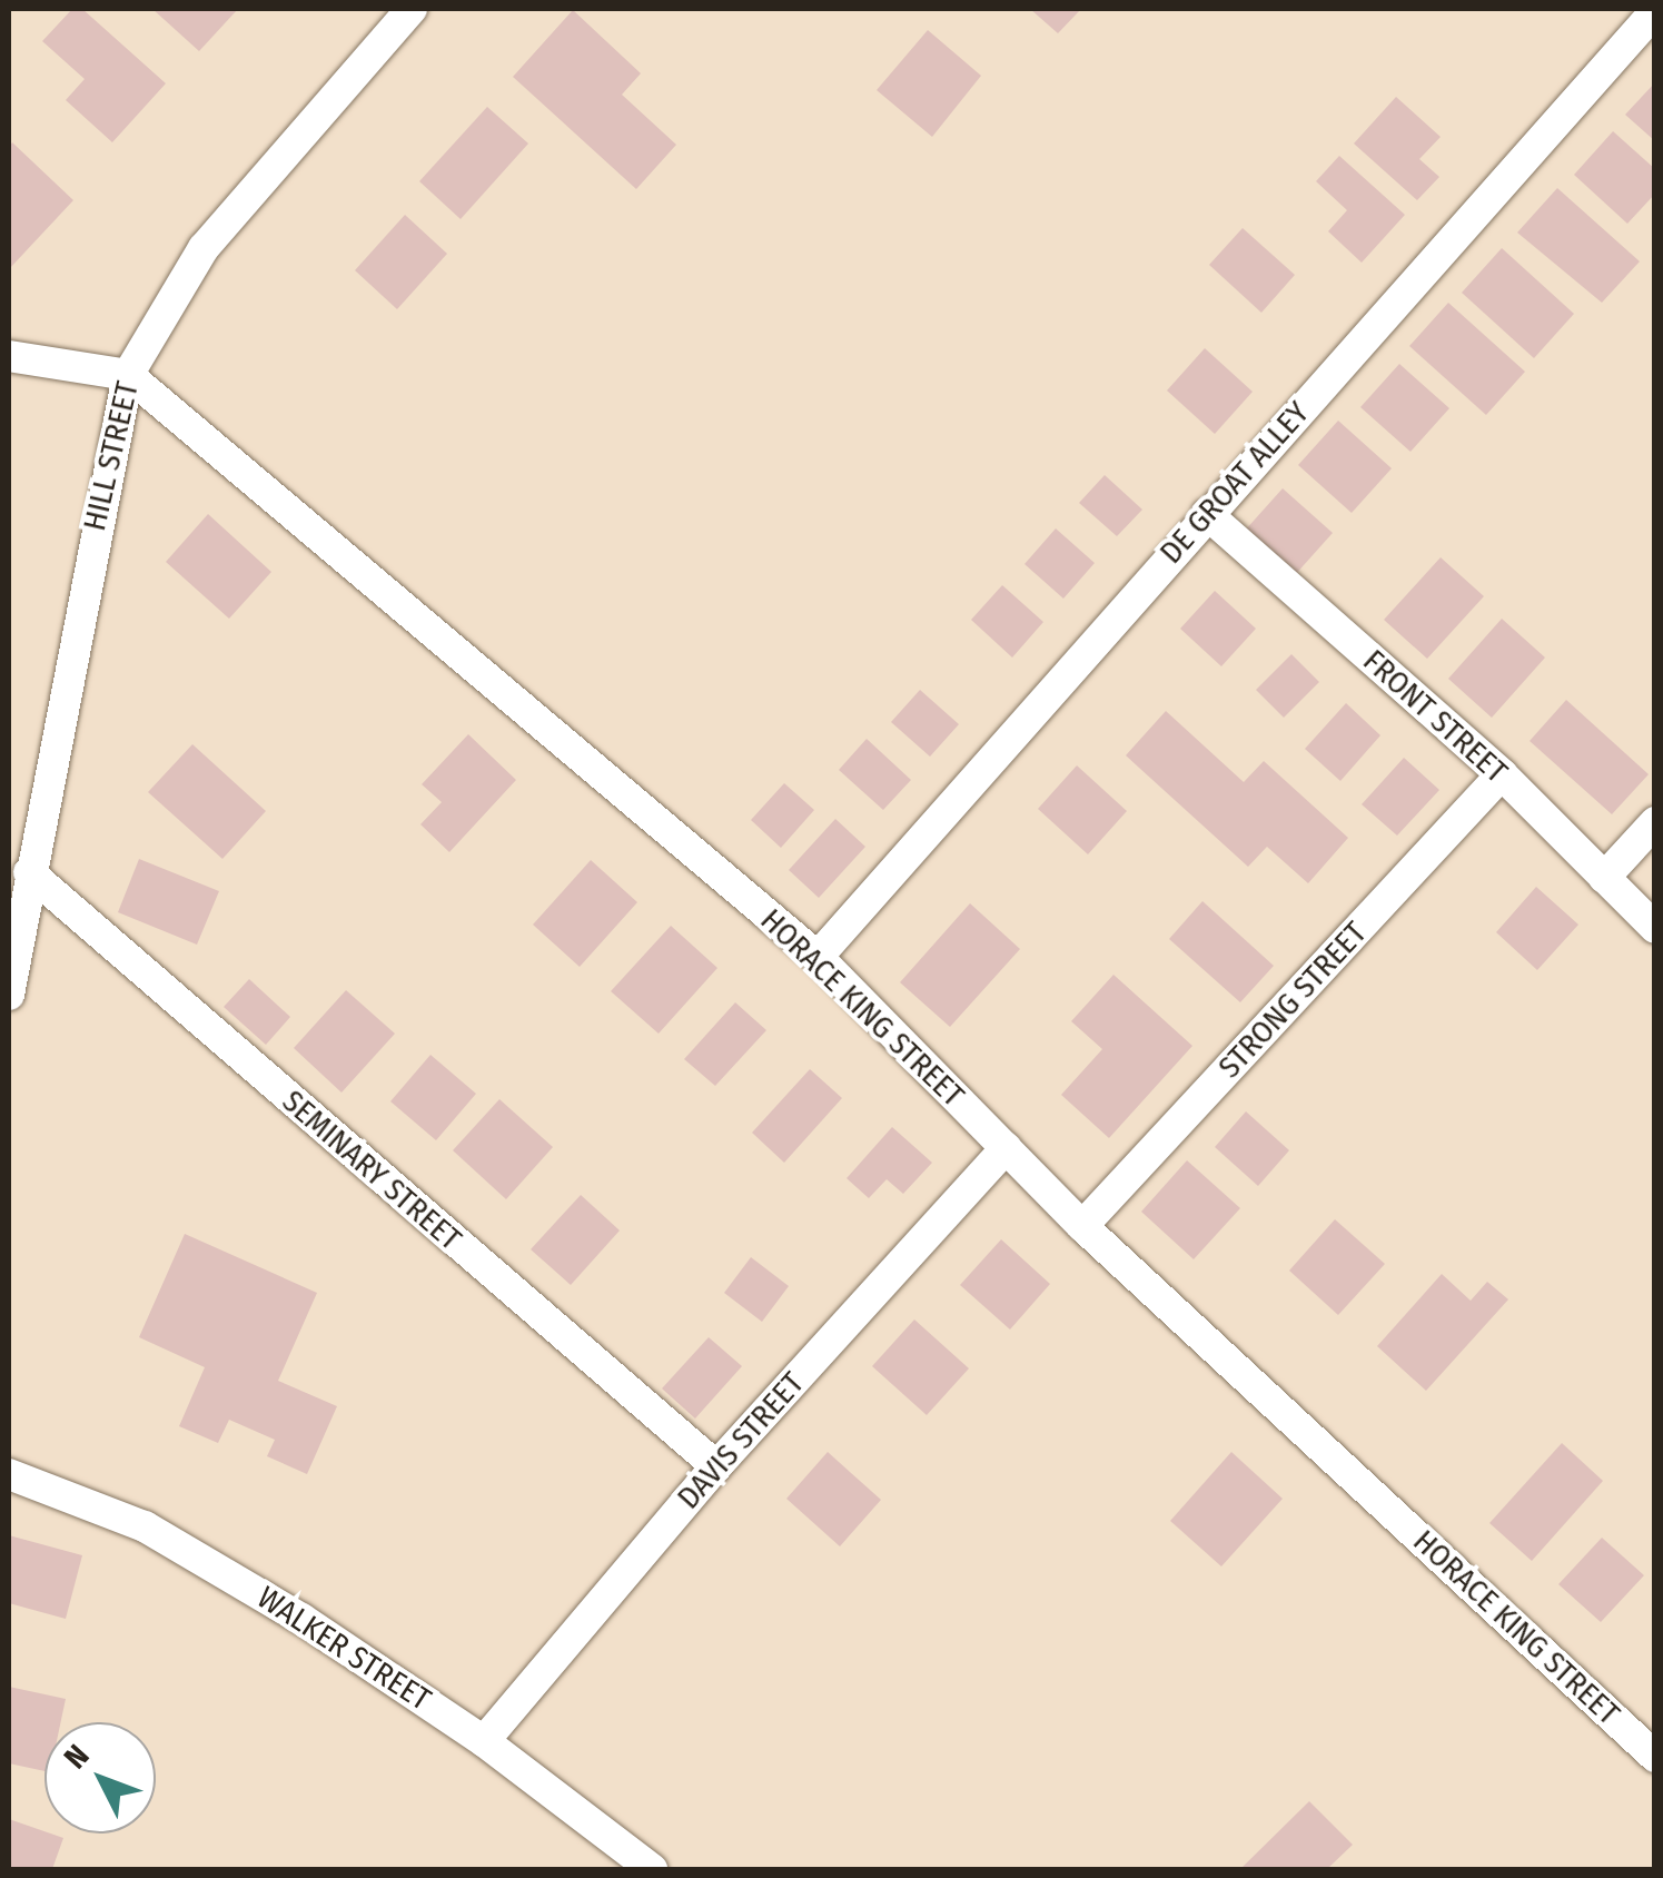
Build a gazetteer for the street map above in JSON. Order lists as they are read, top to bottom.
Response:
{
  "streets": {
    "street": [
      "HILL STREET",
      "DE GROAT ALLEY",
      "FRONT STREET",
      "STRONG STREET",
      "HORACE KING STREET",
      "SEMINARY STREET",
      "DAVIS STREET",
      "WALKER STREET"
    ]
  },
  "crossings": [
    ["HILL STREET", "HORACE KING STREET"],
    ["HILL STREET", "SEMINARY STREET"],
    ["DE GROAT ALLEY", "FRONT STREET"],
    ["DE GROAT ALLEY", "HORACE KING STREET"],
    ["FRONT STREET", "STRONG STREET"],
    ["STRONG STREET", "HORACE KING STREET"],
    ["HORACE KING STREET", "DAVIS STREET"],
    ["SEMINARY STREET", "DAVIS STREET"],
    ["DAVIS STREET", "WALKER STREET"]
  ],
  "north": "top left"
}
